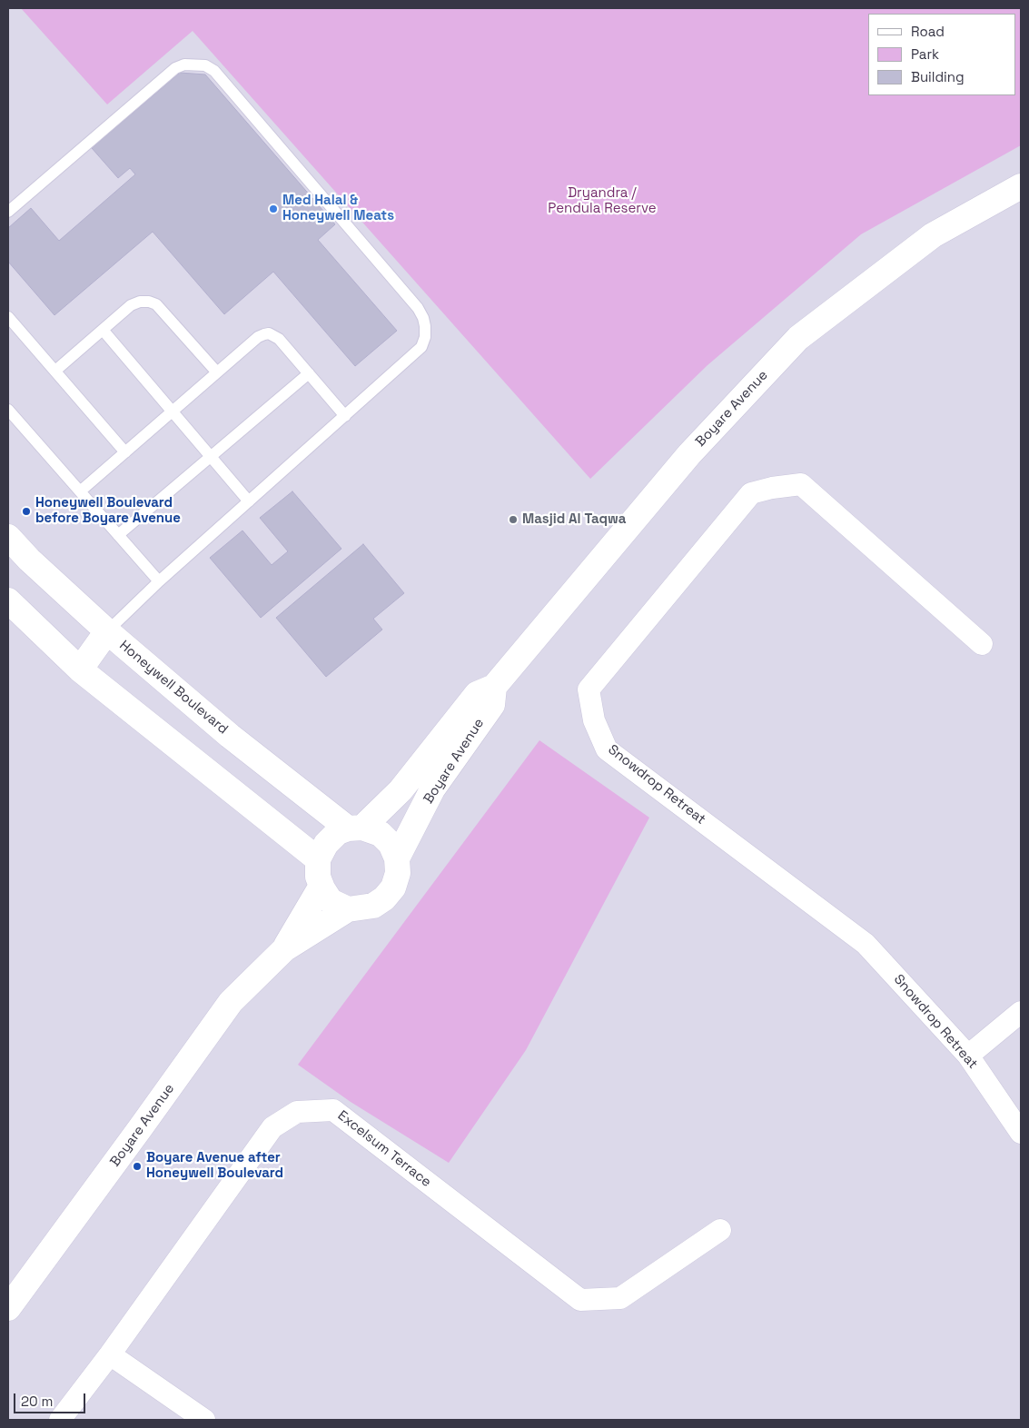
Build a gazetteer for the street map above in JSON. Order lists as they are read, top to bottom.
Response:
{
  "streets": {
    "street": [
      "Boyare Avenue",
      "Honeywell Boulevard",
      "Snowdrop Retreat",
      "Excelsum Terrace"
    ]
  },
  "crossings": [
    ["Boyare Avenue", "Honeywell Boulevard"]
  ],
  "parks": ["Dryandra / Pendula Reserve"],
  "places": [
    "Med Halal & Honeywell Meats",
    "Honeywell Boulevard before Boyare Avenue",
    "Masjid Al Taqwa",
    "Boyare Avenue after Honeywell Boulevard"
  ],
  "legend": ["Road", "Park", "Building"],
  "scale_bar": "20 m"
}
